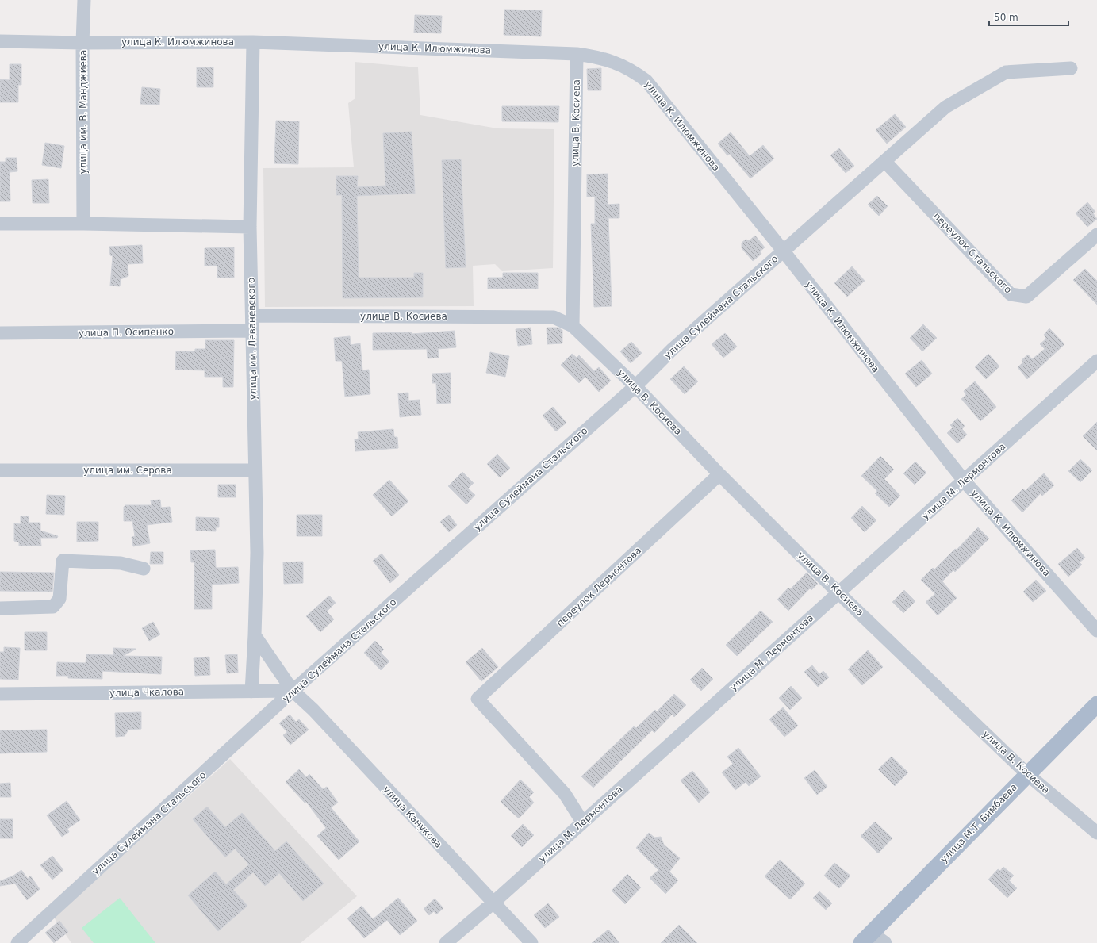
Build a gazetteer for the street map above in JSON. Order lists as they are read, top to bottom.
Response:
{
  "streets": {
    "main road": ["улица М.Т. Бимбаева"],
    "street": [
      "улица К. Илюмжинова",
      "улица им. В. Манджиева",
      "улица В. Косиева",
      "переулок Стальского",
      "улица Сулеймана Стальского",
      "улица П. Осипенко",
      "улица им. Леваневского",
      "улица им. Серова",
      "улица М. Лермонтова",
      "переулок Лермонтова",
      "улица Чкалова",
      "улица Канукова"
    ]
  },
  "crossings": [
    ["улица К. Илюмжинова", "улица им. В. Манджиева"],
    ["улица К. Илюмжинова", "улица В. Косиева"],
    ["улица К. Илюмжинова", "улица Сулеймана Стальского"],
    ["улица К. Илюмжинова", "улица им. Леваневского"],
    ["улица К. Илюмжинова", "улица М. Лермонтова"],
    ["улица В. Косиева", "улица Сулеймана Стальского"],
    ["улица В. Косиева", "улица им. Леваневского"],
    ["улица В. Косиева", "улица М. Лермонтова"],
    ["улица В. Косиева", "переулок Лермонтова"],
    ["улица В. Косиева", "улица М.Т. Бимбаева"],
    ["переулок Стальского", "улица Сулеймана Стальского"],
    ["улица Сулеймана Стальского", "улица Чкалова"],
    ["улица Сулеймана Стальского", "улица Канукова"],
    ["улица П. Осипенко", "улица им. Леваневского"],
    ["улица им. Леваневского", "улица им. Серова"],
    ["улица им. Леваневского", "улица Чкалова"],
    ["улица М. Лермонтова", "переулок Лермонтова"],
    ["улица М. Лермонтова", "улица Канукова"],
    ["улица Чкалова", "улица Канукова"]
  ],
  "scale_bar": "50 m"
}
